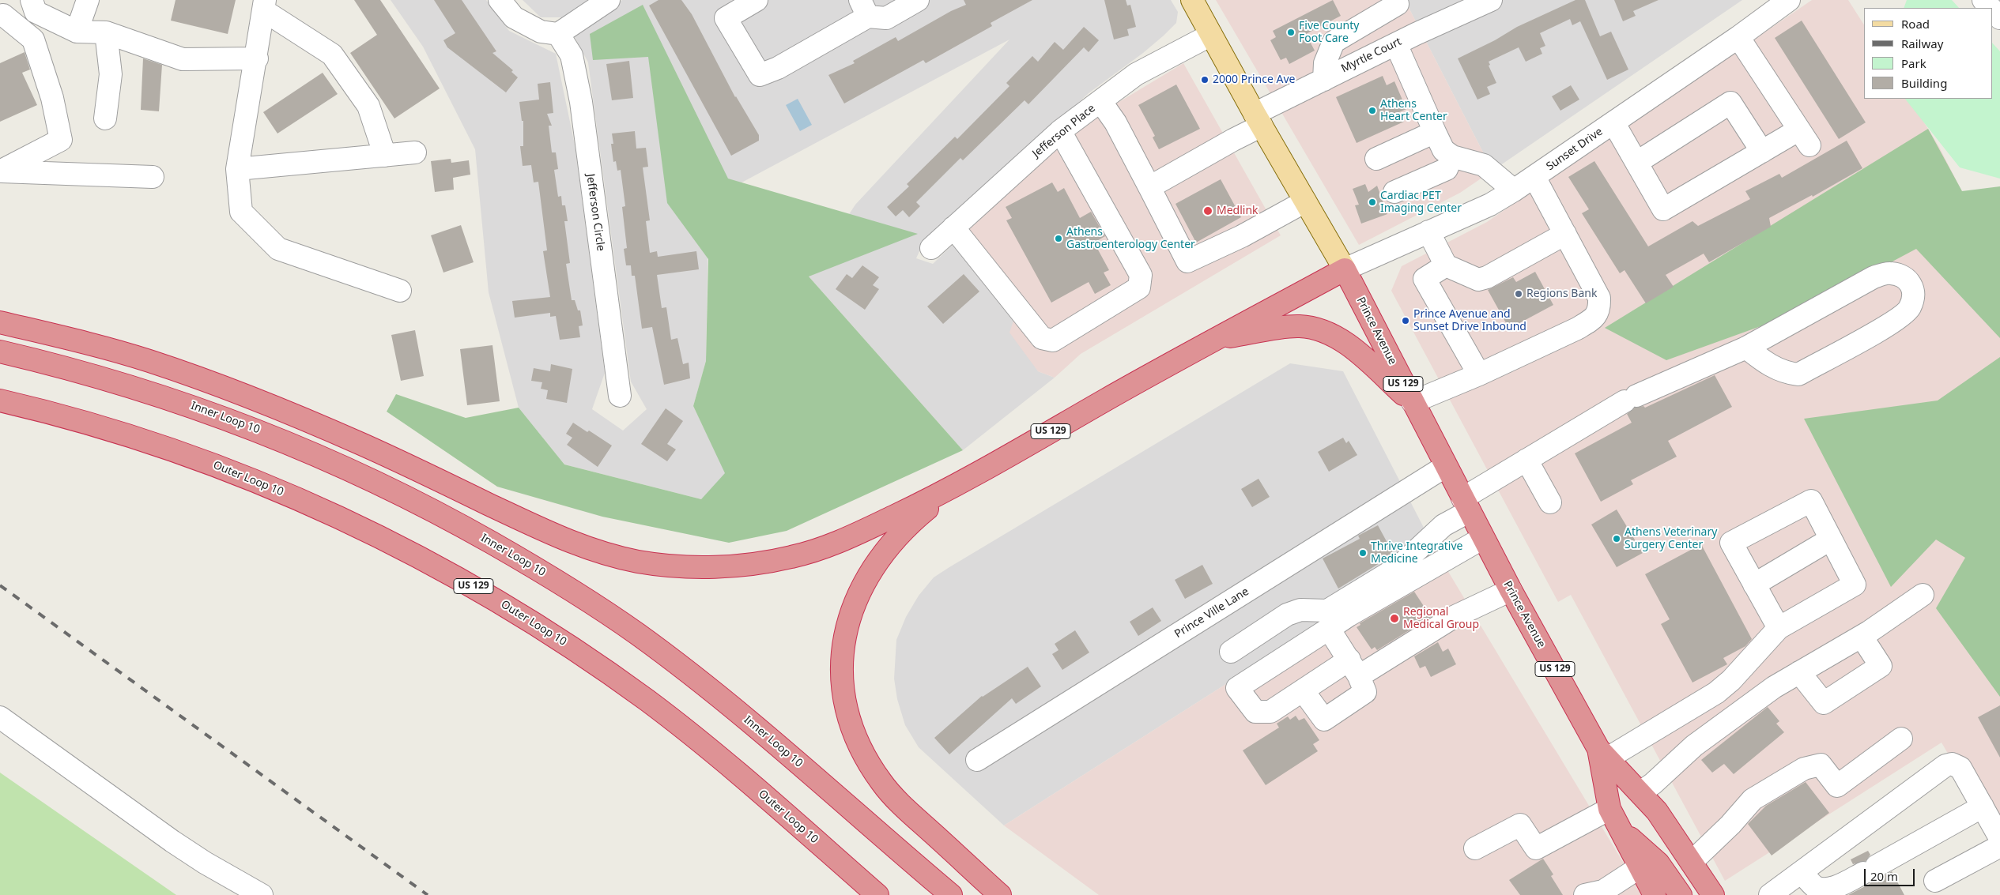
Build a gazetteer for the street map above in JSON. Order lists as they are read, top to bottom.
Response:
{
  "streets": {
    "highway": [
      "Prince Avenue",
      "US 129",
      "Inner Loop 10",
      "Outer Loop 10"
    ],
    "street": [
      "Myrtle Court",
      "Jefferson Place",
      "Sunset Drive",
      "Jefferson Circle",
      "Prince Ville Lane"
    ]
  },
  "crossings": [
    ["Myrtle Court", "Prince Avenue"],
    ["Jefferson Place", "Prince Avenue"],
    ["Sunset Drive", "Prince Avenue"],
    ["Sunset Drive", "US 129"],
    ["Prince Avenue", "US 129"],
    ["Prince Avenue", "Prince Ville Lane"]
  ],
  "places": [
    "Five County Foot Care",
    "2000 Prince Ave",
    "Athens Heart Center",
    "Cardiac PET Imaging Center",
    "Medlink",
    "Athens Gastroenterology Center",
    "Regions Bank",
    "Prince Avenue and Sunset Drive Inbound",
    "Athens Veterinary Surgery Center",
    "Thrive Integrative Medicine",
    "Regional Medical Group"
  ],
  "legend": [
    "Road",
    "Railway",
    "Park",
    "Building"
  ],
  "scale_bar": "20 m"
}
